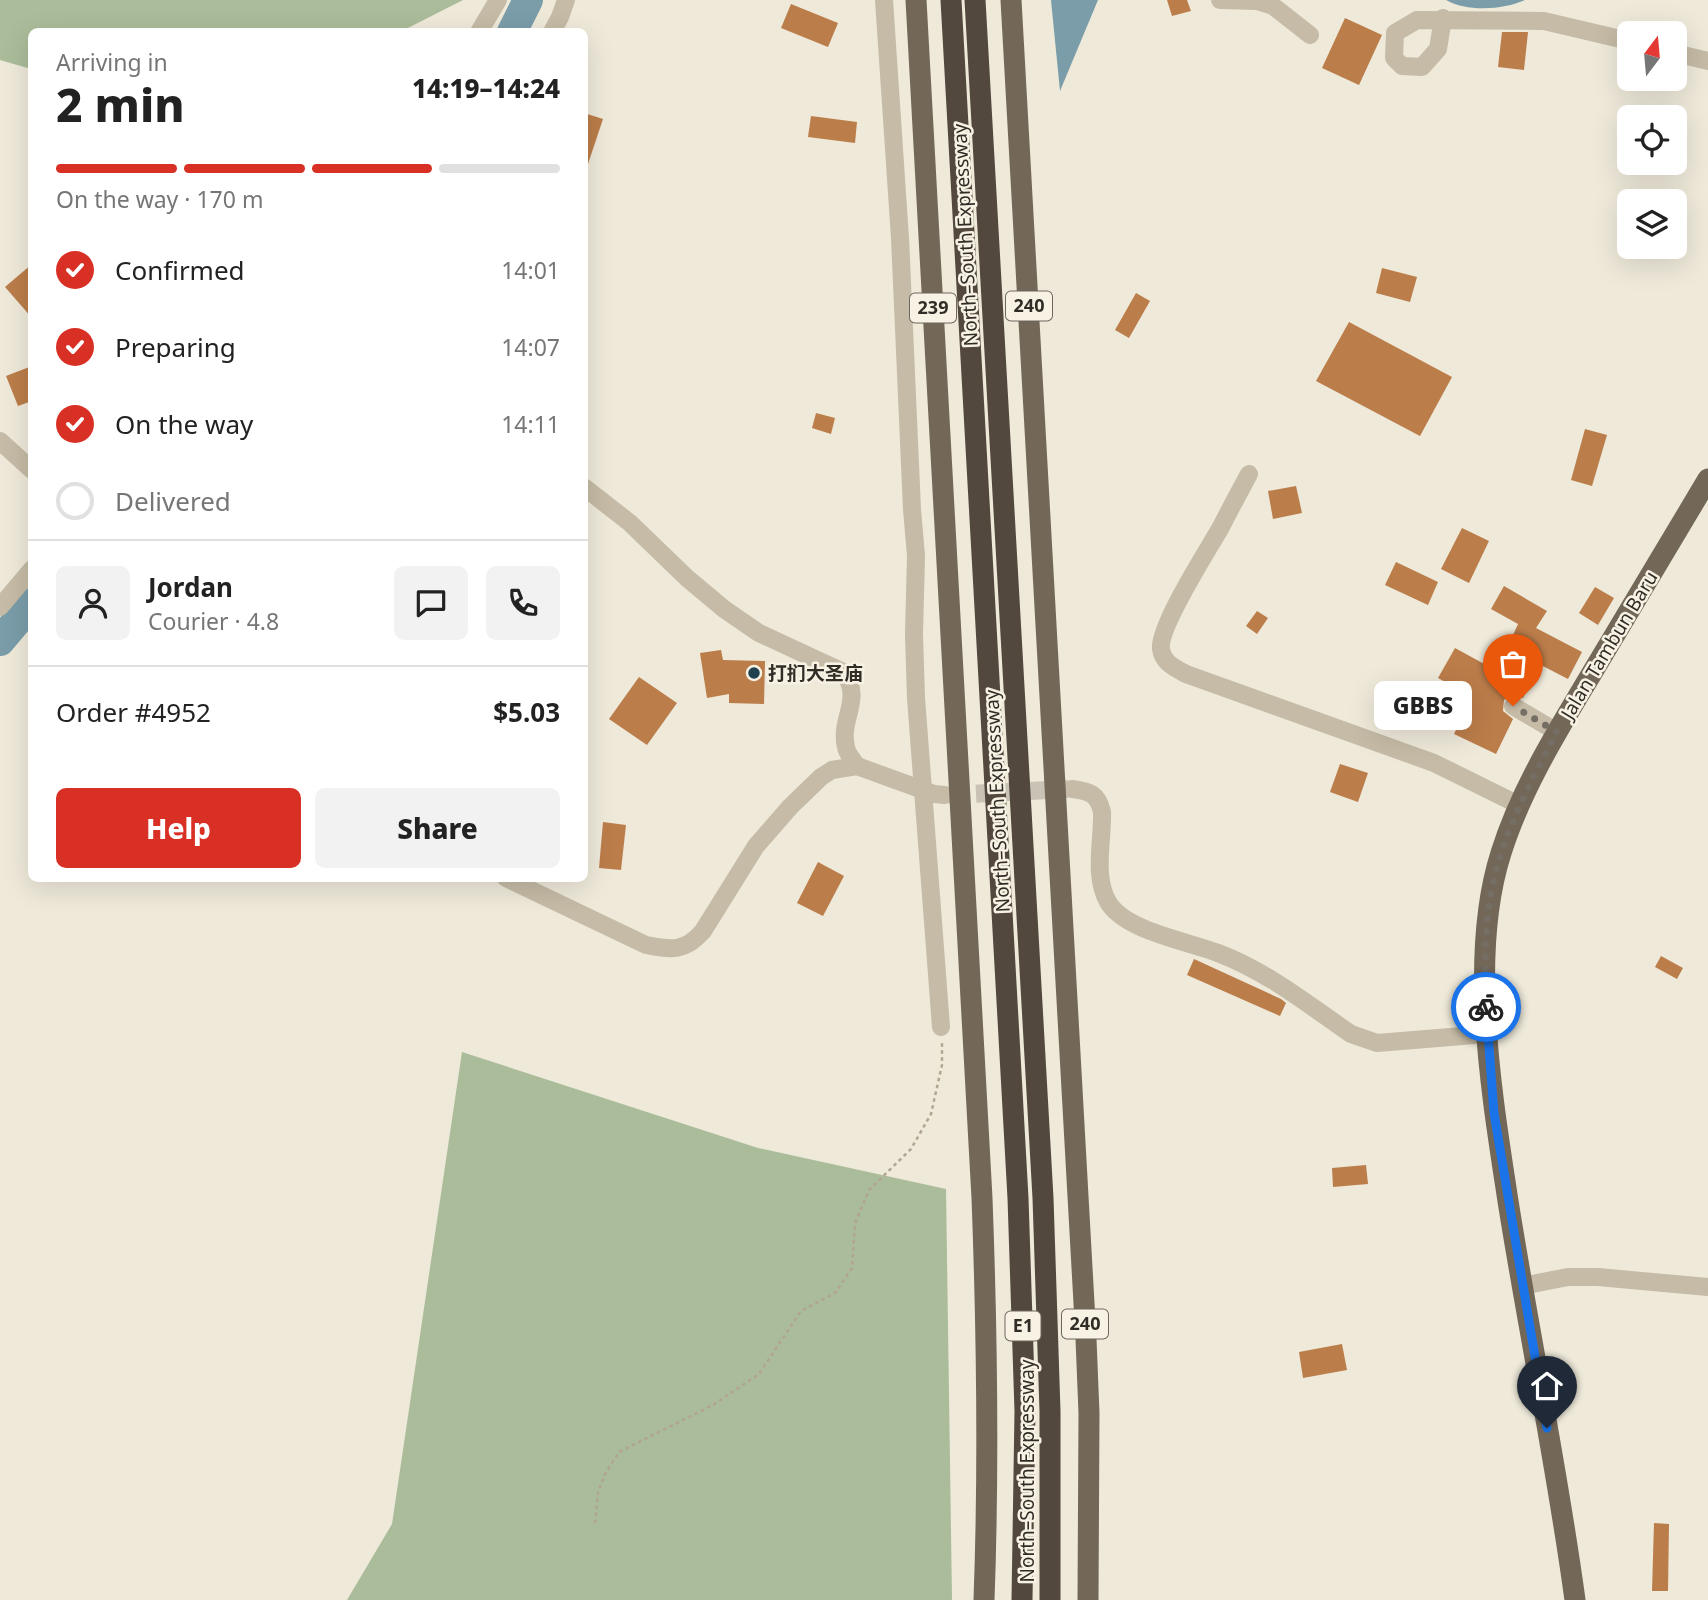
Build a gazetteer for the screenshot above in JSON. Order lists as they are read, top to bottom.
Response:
{
  "streets": {
    "highway": ["North–South Expressway", "E1"],
    "main road": ["240", "239", "Jalan Tambun Baru"]
  },
  "places": ["打扪大圣庙", "GBBS"],
  "north": "top",
  "page": {
    "heading": ["2 min", "Arriving in", "14:19–14:24"],
    "panel": [
      "Jordan",
      "Courier · 4.8",
      "Order #4952",
      "$5.03"
    ],
    "bar": "On the way · 170 m",
    "list": [
      ["Confirmed", "14:01"],
      ["Preparing", "14:07"],
      ["On the way", "14:11"],
      "Delivered"
    ],
    "bubble": "GBBS",
    "buttons": ["Help", "Share"]
  }
}
